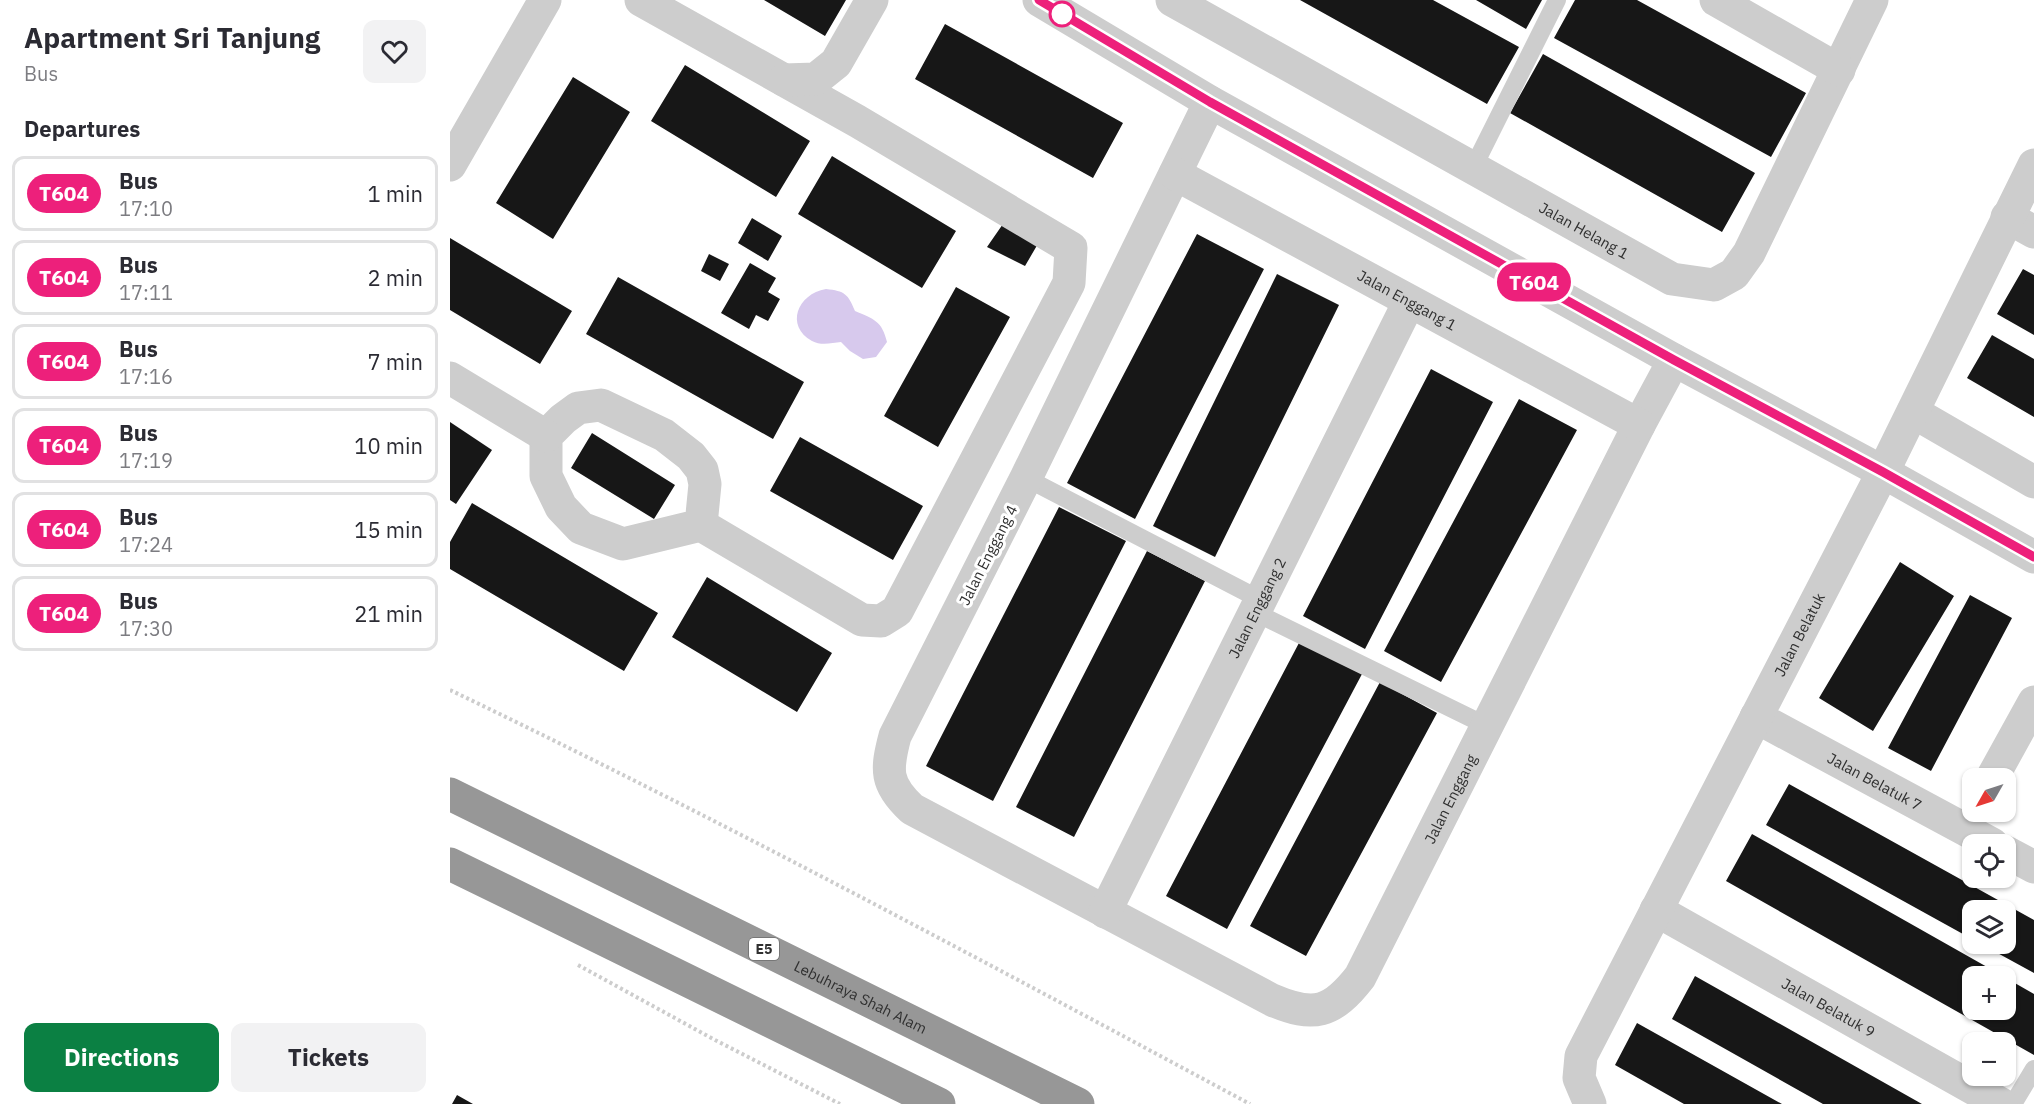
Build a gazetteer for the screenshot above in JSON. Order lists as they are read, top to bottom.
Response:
{
  "streets": {
    "highway": ["E5", "Lebuhraya Shah Alam"],
    "street": [
      "Jalan Helang 1",
      "Jalan Enggang 1",
      "Jalan Enggang 4",
      "Jalan Enggang 2",
      "Jalan Belatuk",
      "Jalan Belatuk 7",
      "Jalan Enggang",
      "Jalan Belatuk 9"
    ]
  },
  "crossings": [
    ["Jalan Enggang 1", "Jalan Enggang 4"],
    ["Jalan Enggang 1", "Jalan Enggang 2"],
    ["Jalan Enggang 1", "Jalan Enggang"],
    ["Jalan Enggang 4", "Jalan Enggang 2"],
    ["Jalan Enggang 4", "Jalan Enggang"],
    ["Jalan Enggang 2", "Jalan Enggang"],
    ["Jalan Belatuk", "Jalan Belatuk 7"],
    ["Jalan Belatuk", "Jalan Belatuk 9"]
  ],
  "lines": ["bus line T604"],
  "north": "bottom left",
  "page": {
    "heading": [
      ["Apartment Sri Tanjung", "Bus"],
      "Departures"
    ],
    "on_map": "T604",
    "list": [
      {
        "mark": "T604",
        "name": "Bus",
        "note": "17:10",
        "value": "1 min"
      },
      {
        "mark": "T604",
        "name": "Bus",
        "note": "17:11",
        "value": "2 min"
      },
      {
        "mark": "T604",
        "name": "Bus",
        "note": "17:16",
        "value": "7 min"
      },
      {
        "mark": "T604",
        "name": "Bus",
        "note": "17:19",
        "value": "10 min"
      },
      {
        "mark": "T604",
        "name": "Bus",
        "note": "17:24",
        "value": "15 min"
      },
      {
        "mark": "T604",
        "name": "Bus",
        "note": "17:30",
        "value": "21 min"
      }
    ],
    "map_buttons": ["+", "−"],
    "buttons": ["Directions", "Tickets"]
  }
}
